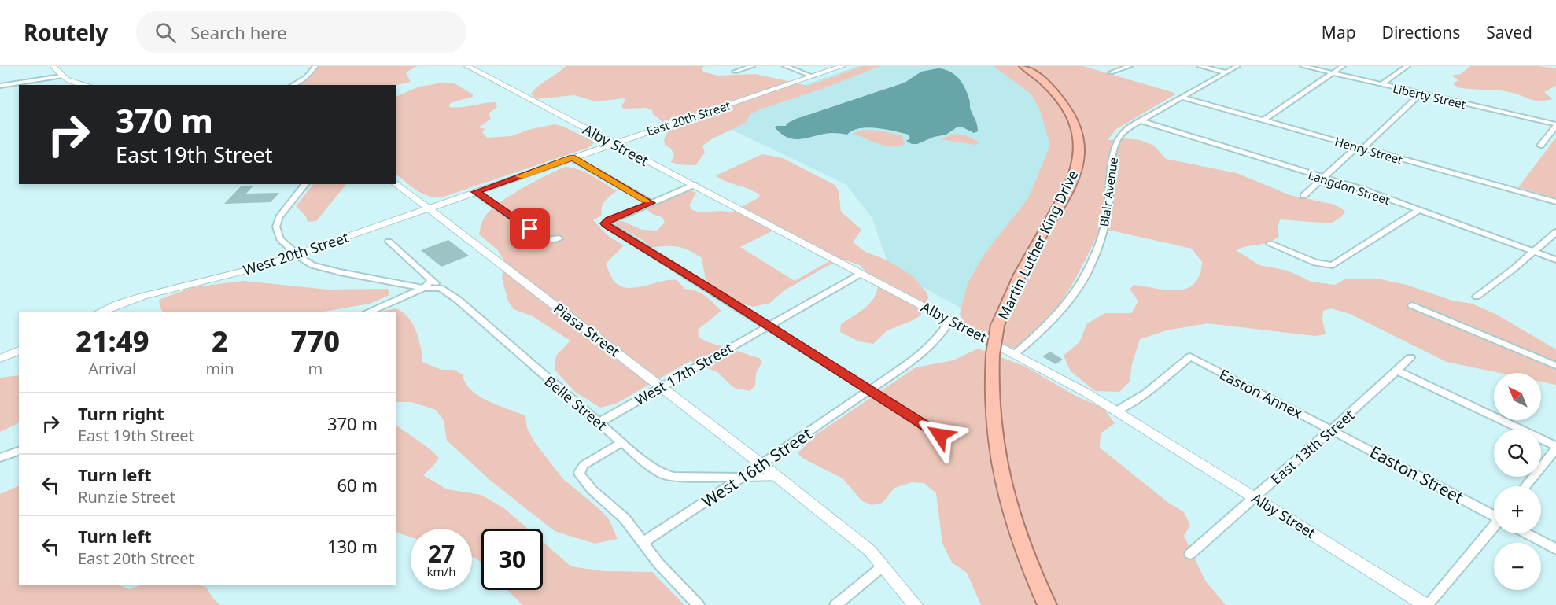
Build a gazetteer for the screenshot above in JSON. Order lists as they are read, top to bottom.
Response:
{
  "streets": {
    "highway": ["Martin Luther King Drive"],
    "street": [
      "Liberty Street",
      "East 20th Street",
      "Alby Street",
      "Henry Street",
      "Langdon Street",
      "Blair Avenue",
      "West 20th Street",
      "Piasa Street",
      "West 17th Street",
      "Easton Annex",
      "Belle Street",
      "East 13th Street",
      "West 16th Street",
      "Easton Street"
    ]
  },
  "crossings": [
    ["East 20th Street", "Alby Street"],
    ["East 20th Street", "West 20th Street"],
    ["East 20th Street", "Piasa Street"],
    ["Alby Street", "Blair Avenue"],
    ["Alby Street", "West 17th Street"],
    ["Alby Street", "Easton Annex"],
    ["Alby Street", "East 13th Street"],
    ["Alby Street", "West 16th Street"],
    ["Henry Street", "Blair Avenue"],
    ["Langdon Street", "Blair Avenue"],
    ["West 20th Street", "Piasa Street"],
    ["Piasa Street", "West 17th Street"],
    ["Piasa Street", "Belle Street"],
    ["Piasa Street", "West 16th Street"],
    ["West 17th Street", "Belle Street"],
    ["Easton Annex", "East 13th Street"],
    ["Easton Annex", "Easton Street"],
    ["Belle Street", "West 16th Street"],
    ["East 13th Street", "Easton Street"]
  ],
  "north": "top left",
  "page": {
    "header": "Routely",
    "search": "Search here",
    "nav": ["Map", "Directions", "Saved"],
    "turn": ["370 m", "East 19th Street"],
    "eta": [
      "21:49",
      "Arrival",
      "2",
      "min",
      "770",
      "m"
    ],
    "map_buttons": ["+", "−"],
    "list": [
      {
        "name": "Turn right",
        "note": "East 19th Street",
        "value": "370 m"
      },
      {
        "name": "Turn left",
        "note": "Runzie Street",
        "value": "60 m"
      },
      {
        "name": "Turn left",
        "note": "East 20th Street",
        "value": "130 m"
      }
    ],
    "speed": "27 km/h",
    "limit": "30"
  }
}
